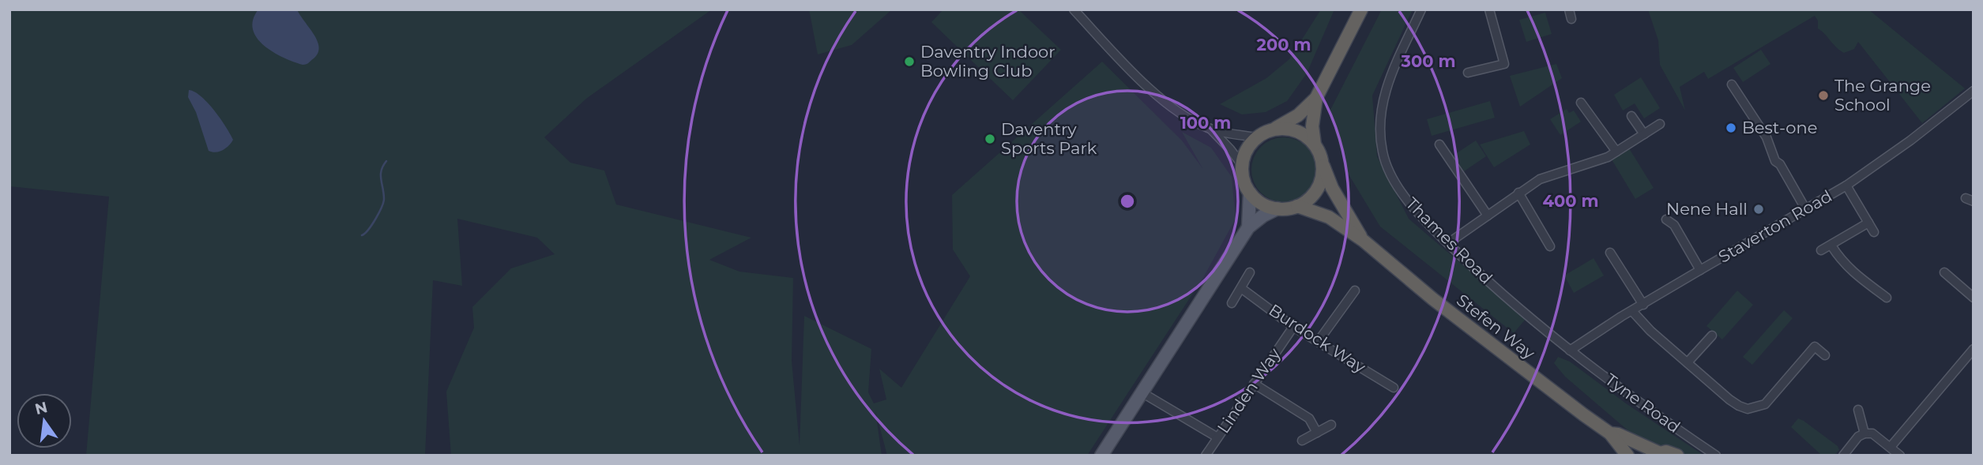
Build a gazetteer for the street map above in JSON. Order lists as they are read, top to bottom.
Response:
{
  "streets": {
    "highway": ["Stefen Way"],
    "street": [
      "Staverton Road",
      "Thames Road",
      "Burdock Way",
      "Linden Way",
      "Tyne Road"
    ]
  },
  "crossings": [
    ["Staverton Road", "Thames Road"],
    ["Staverton Road", "Tyne Road"],
    ["Thames Road", "Tyne Road"],
    ["Burdock Way", "Linden Way"]
  ],
  "places": [
    "Daventry Indoor Bowling Club",
    "The Grange School",
    "Best-one",
    "Daventry Sports Park",
    "Nene Hall"
  ],
  "north": "top",
  "rings": [
    "200 m",
    "300 m",
    "100 m",
    "400 m"
  ]
}
